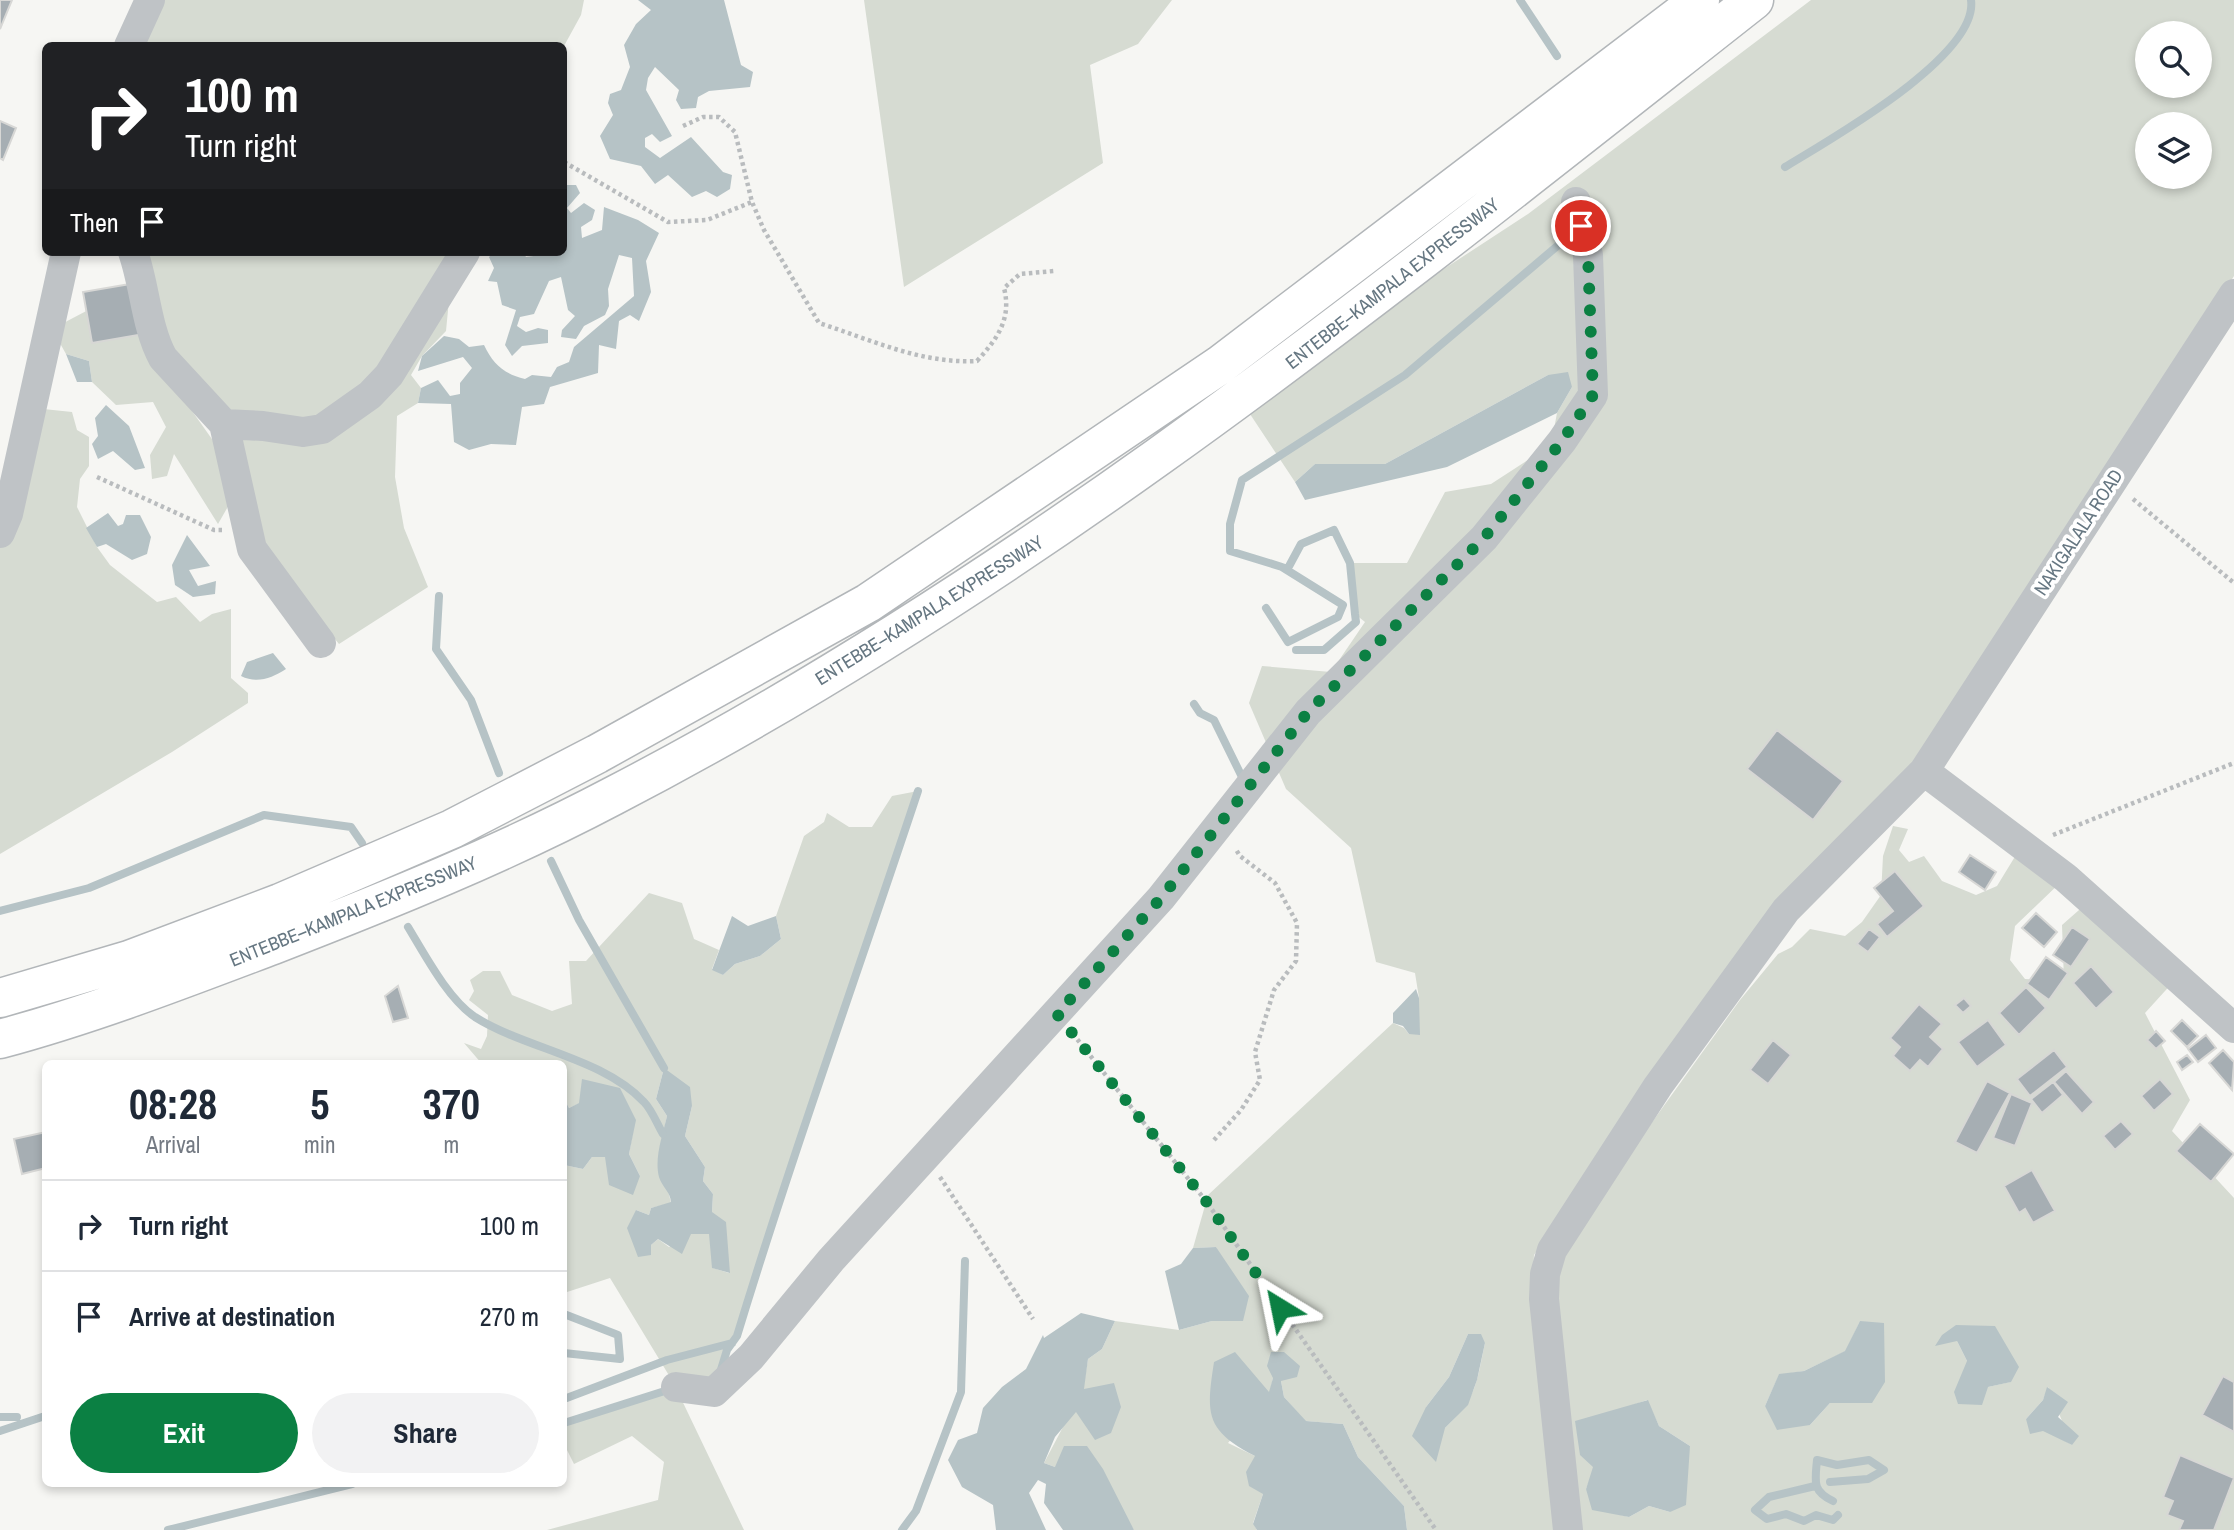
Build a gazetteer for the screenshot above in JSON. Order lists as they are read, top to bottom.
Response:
{
  "streets": {
    "highway": ["ENTEBBE–KAMPALA EXPRESSWAY"],
    "street": ["NAKIGALALA ROAD"]
  },
  "page": {
    "turn": ["100 m", "Turn right"],
    "then": "Then",
    "eta": [
      "08:28",
      "Arrival",
      "5",
      "min",
      "370",
      "m"
    ],
    "list": [
      {
        "name": "Turn right",
        "value": "100 m"
      },
      {
        "name": "Arrive at destination",
        "value": "270 m"
      }
    ],
    "buttons": ["Exit", "Share"]
  }
}
